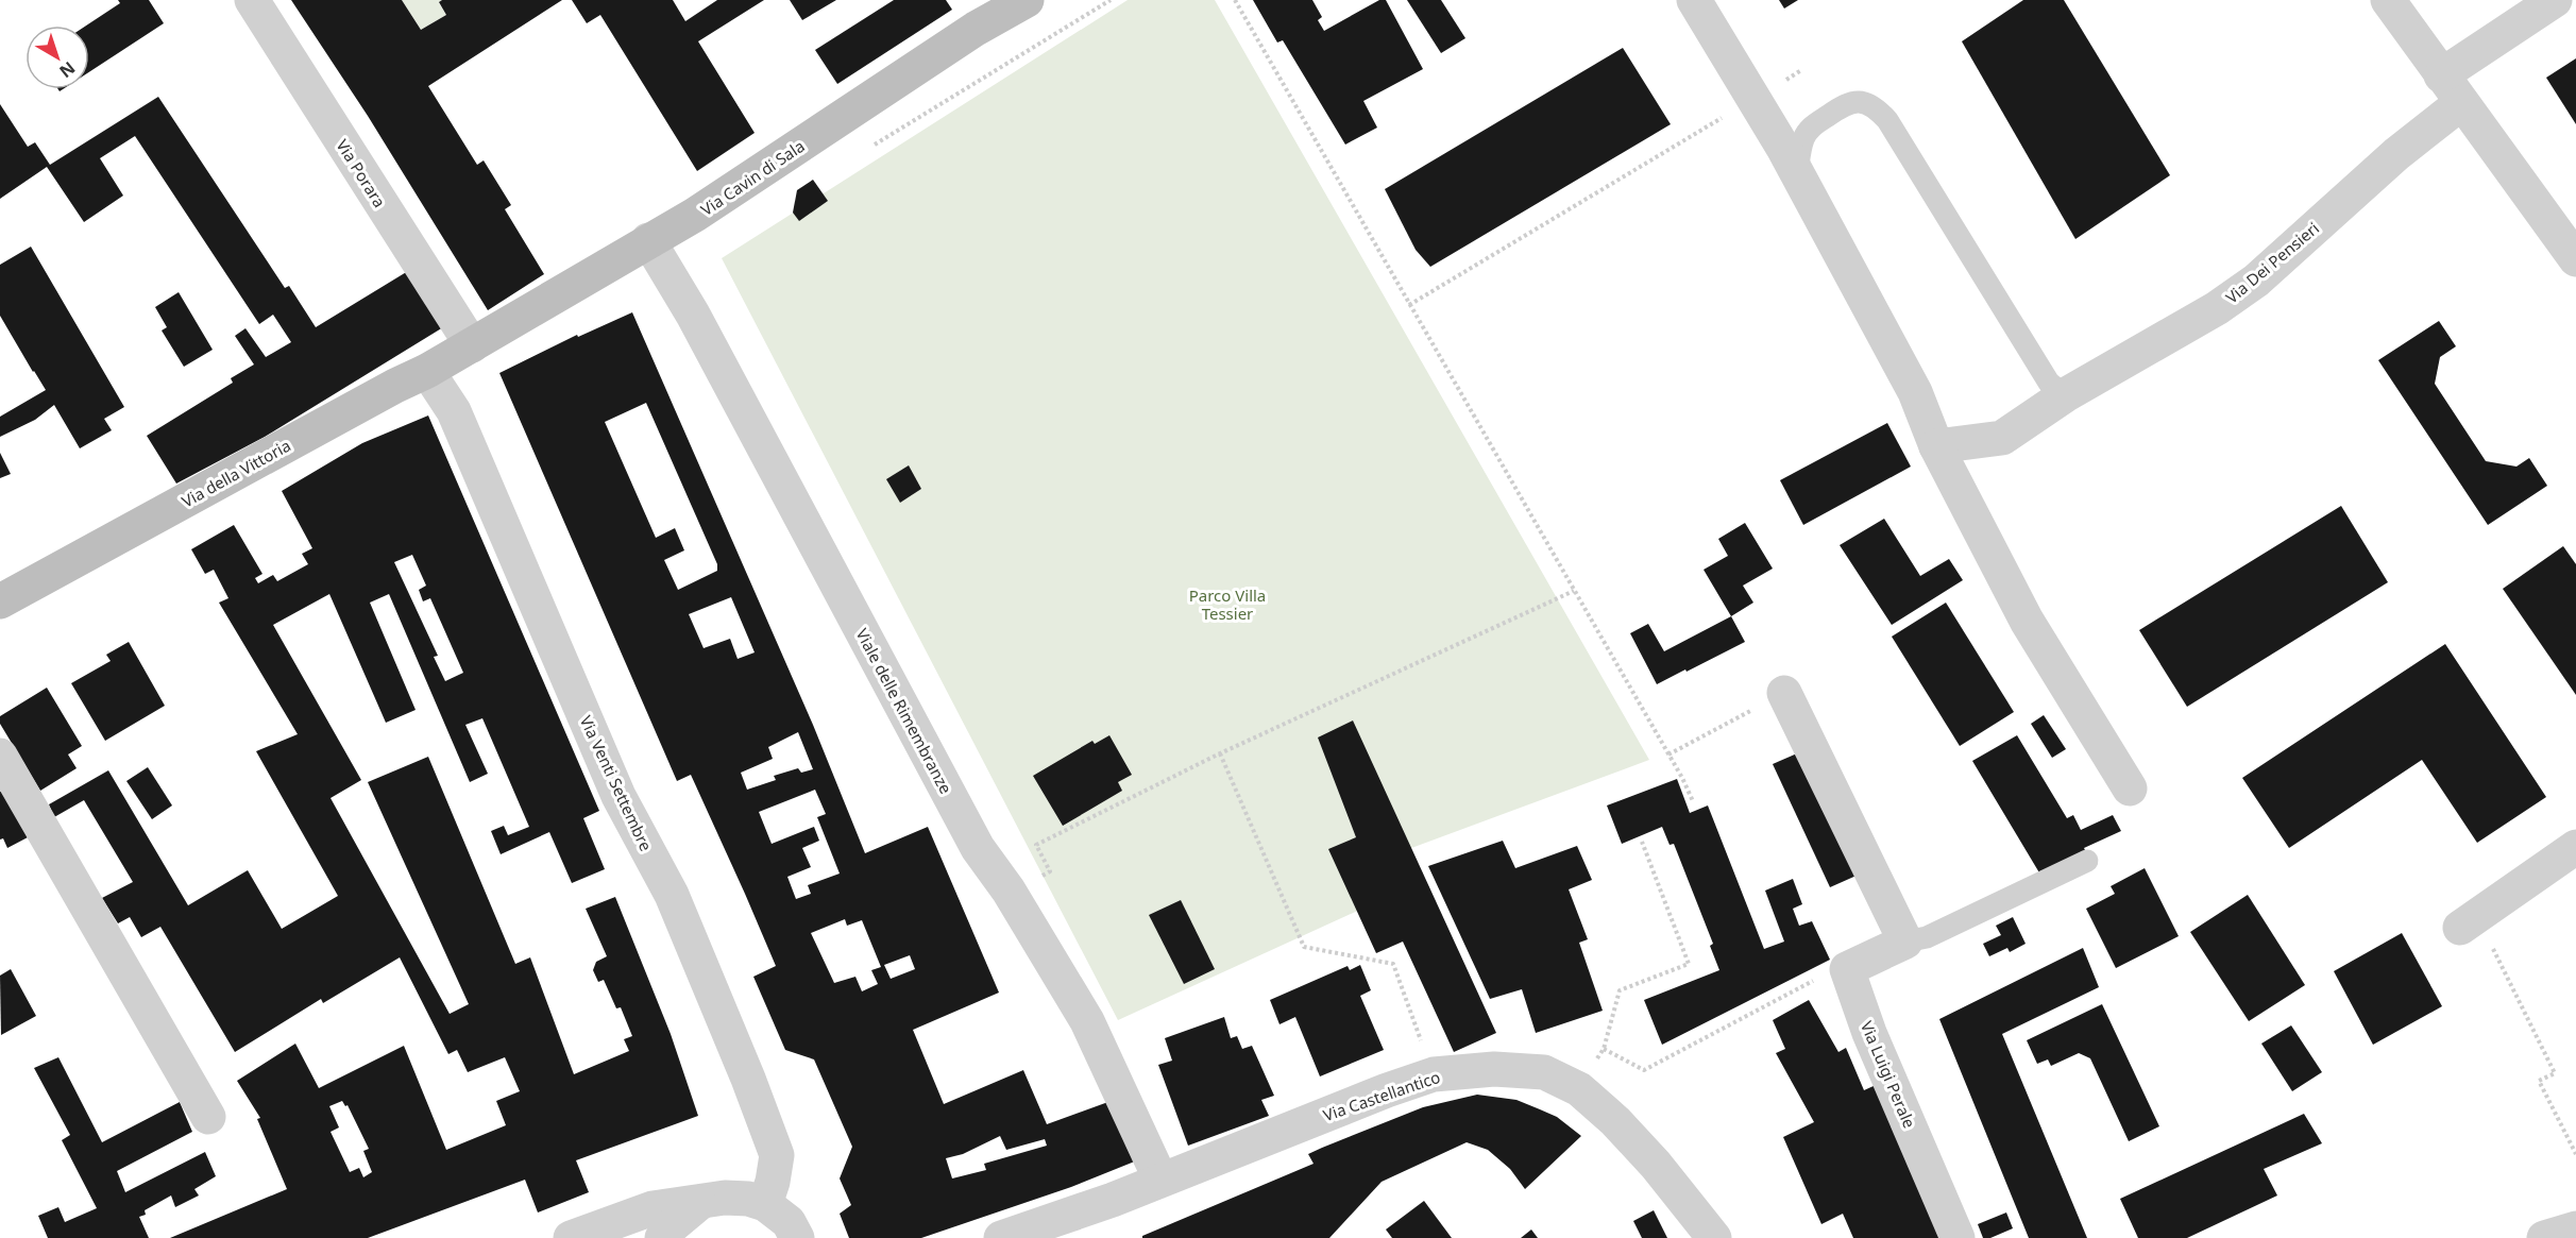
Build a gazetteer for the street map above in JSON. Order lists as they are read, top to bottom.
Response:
{
  "streets": {
    "main road": ["Via Cavin di Sala", "Via della Vittoria"],
    "street": [
      "Via Porara",
      "Via Dei Pensieri",
      "Viale delle Rimembranze",
      "Via Venti Settembre",
      "Via Luigi Perale",
      "Via Castellantico"
    ]
  },
  "crossings": [
    ["Via Porara", "Via Cavin di Sala"],
    ["Via Porara", "Via della Vittoria"],
    ["Via Cavin di Sala", "Via della Vittoria"],
    ["Via Cavin di Sala", "Viale delle Rimembranze"],
    ["Via della Vittoria", "Via Venti Settembre"],
    ["Viale delle Rimembranze", "Via Castellantico"]
  ],
  "parks": ["Parco Villa Tessier"],
  "north": "bottom right"
}
